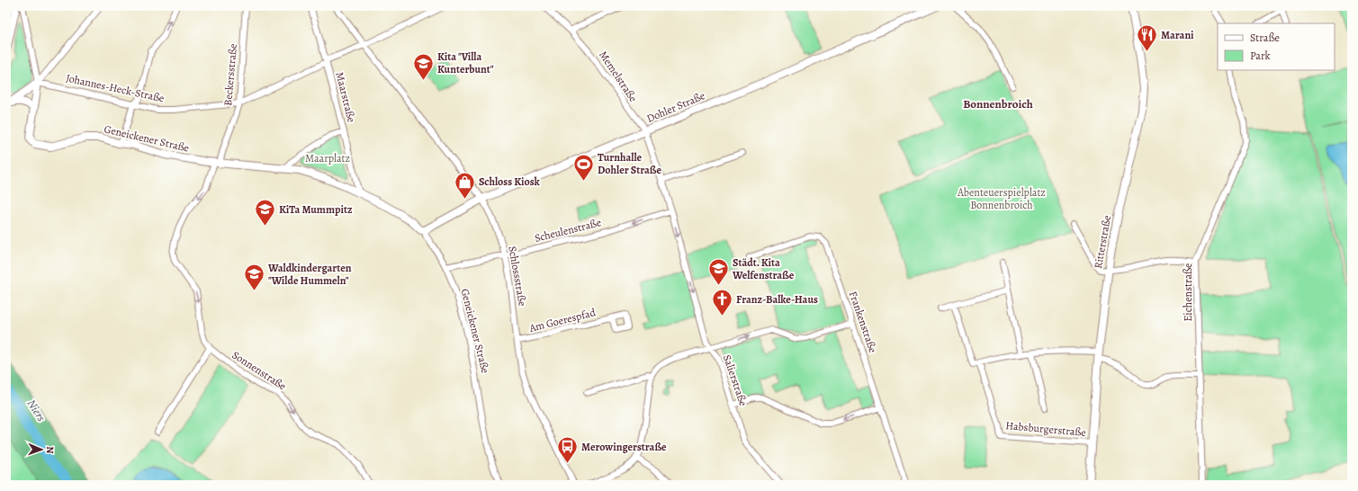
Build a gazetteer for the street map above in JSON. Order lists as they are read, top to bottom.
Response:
{
  "streets": {
    "main road": ["Dohler Straße", "Geneickener Straße", "Ritterstraße"],
    "street": [
      "Beckersstraße",
      "Memelstraße",
      "Johannes-Heck-Straße",
      "Maarstraße",
      "Scheulenstraße",
      "Schlossstraße",
      "Eichenstraße",
      "Am Goerespfad",
      "Frankenstraße",
      "Sonnenstraße",
      "Salierstraße",
      "Habsburgerstraße"
    ]
  },
  "crossings": [
    ["Beckersstraße", "Johannes-Heck-Straße"],
    ["Beckersstraße", "Geneickener Straße"],
    ["Beckersstraße", "Sonnenstraße"],
    ["Memelstraße", "Dohler Straße"],
    ["Memelstraße", "Scheulenstraße"],
    ["Memelstraße", "Salierstraße"],
    ["Johannes-Heck-Straße", "Maarstraße"],
    ["Johannes-Heck-Straße", "Geneickener Straße"],
    ["Johannes-Heck-Straße", "Schlossstraße"],
    ["Maarstraße", "Geneickener Straße"],
    ["Dohler Straße", "Geneickener Straße"],
    ["Dohler Straße", "Schlossstraße"],
    ["Geneickener Straße", "Scheulenstraße"],
    ["Geneickener Straße", "Sonnenstraße"],
    ["Scheulenstraße", "Schlossstraße"],
    ["Scheulenstraße", "Salierstraße"],
    ["Ritterstraße", "Habsburgerstraße"],
    ["Schlossstraße", "Am Goerespfad"]
  ],
  "one_way": ["Scheulenstraße", "Sonnenstraße", "Salierstraße"],
  "districts": ["Bonnenbroich"],
  "water": ["Niers"],
  "parks": ["Maarplatz", "Abenteuerspielplatz Bonnenbroich"],
  "places": {
    "restaurant": ["Marani"],
    "school or university": [
      "Kita \"Villa Kunterbunt\"",
      "KiTa Mummpitz",
      "Städt. Kita Welfenstraße",
      "Waldkindergarten \"Wilde Hummeln\""
    ],
    "sports": ["Turnhalle Dohler Straße"],
    "shop": ["Schloss Kiosk"],
    "church": ["Franz-Balke-Haus"],
    "bus stop": ["Merowingerstraße"]
  },
  "legend": ["Straße", "Park"],
  "north": "right"
}
